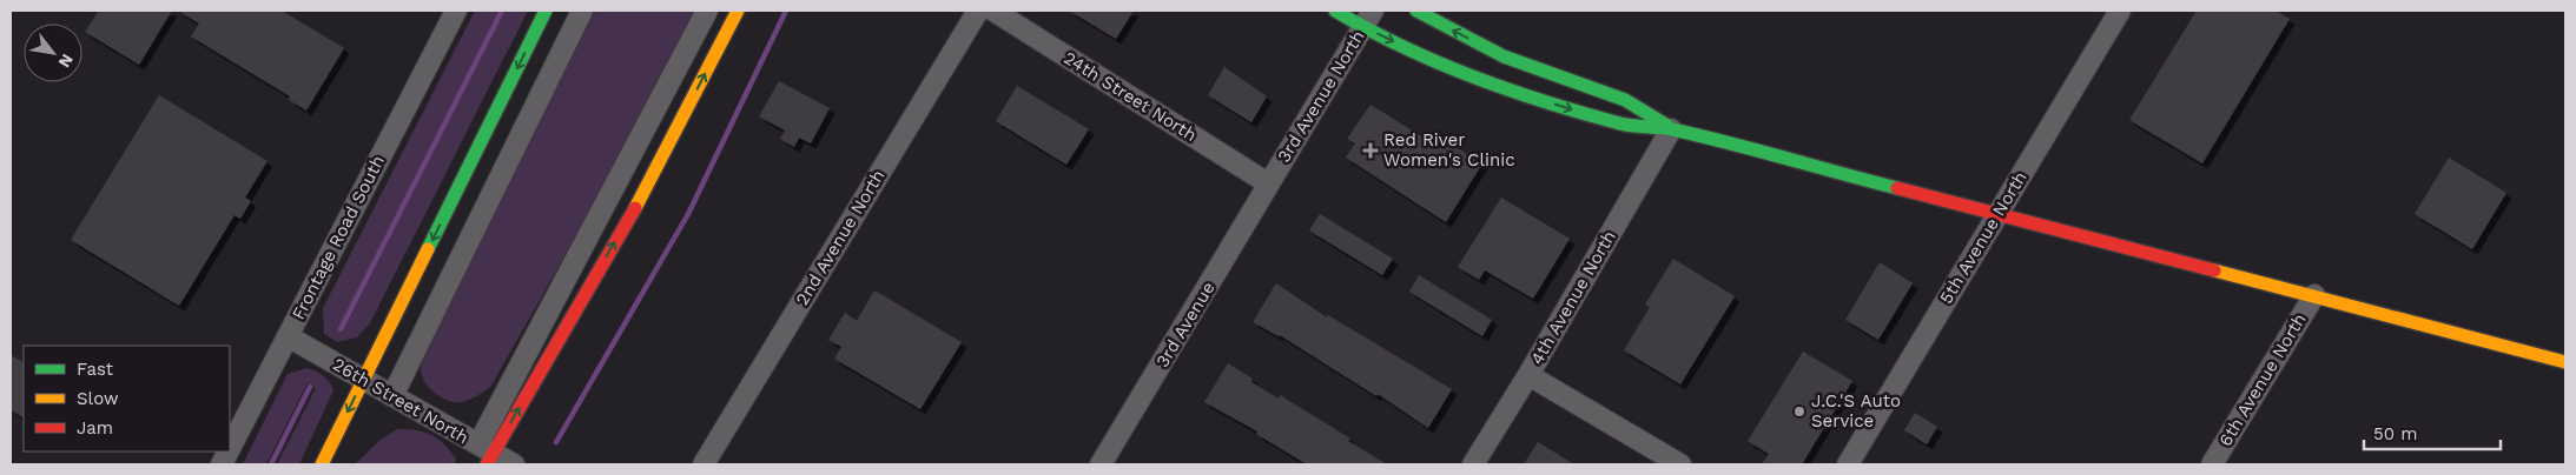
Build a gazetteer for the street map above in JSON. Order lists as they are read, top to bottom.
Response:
{
  "streets": {
    "street": [
      "24th Street North",
      "3rd Avenue North",
      "Frontage Road South",
      "2nd Avenue North",
      "5th Avenue North",
      "4th Avenue North",
      "3rd Avenue",
      "6th Avenue North",
      "26th Street North"
    ]
  },
  "crossings": [
    ["24th Street North", "3rd Avenue North"],
    ["24th Street North", "3rd Avenue"],
    ["3rd Avenue North", "3rd Avenue"],
    ["Frontage Road South", "26th Street North"]
  ],
  "places": {
    "health": ["Red River Women's Clinic"],
    "other": ["J.C.'S Auto Service"]
  },
  "legend": ["Fast", "Slow", "Jam"],
  "scale_bar": "50 m",
  "north": "bottom right"
}
